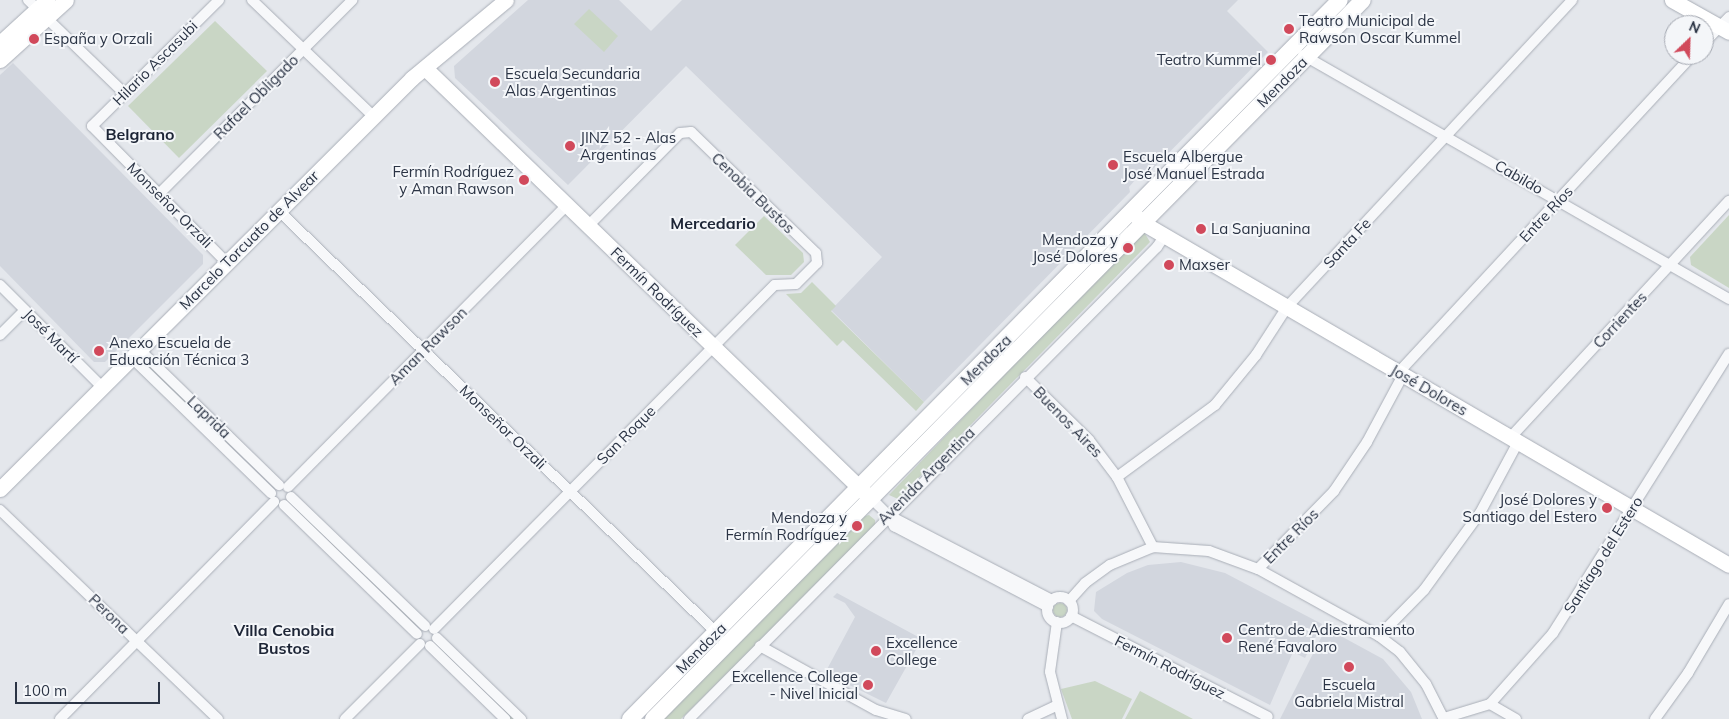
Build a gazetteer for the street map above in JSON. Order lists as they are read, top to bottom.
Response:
{
  "streets": {
    "main road": ["Mendoza"],
    "street": [
      "Hilario Ascasubi",
      "Rafael Obligado",
      "Cabildo",
      "Cenobia Bustos",
      "Monseñor Orzali",
      "Entre Ríos",
      "Marcelo Torcuato de Alvear",
      "Santa Fe",
      "Fermín Rodríguez",
      "Corrientes",
      "José Martí",
      "Aman Rawson",
      "José Dolores",
      "Laprida",
      "Buenos Aires",
      "San Roque",
      "Avenida Argentina",
      "Santiago del Estero",
      "Perona"
    ]
  },
  "crossings": [
    ["Hilario Ascasubi", "Monseñor Orzali"],
    ["Mendoza", "Cabildo"],
    ["Mendoza", "Monseñor Orzali"],
    ["Mendoza", "Fermín Rodríguez"],
    ["Mendoza", "José Dolores"],
    ["Rafael Obligado", "Monseñor Orzali"],
    ["Cabildo", "Entre Ríos"],
    ["Cabildo", "Santa Fe"],
    ["Cabildo", "Corrientes"],
    ["Cenobia Bustos", "Fermín Rodríguez"],
    ["Cenobia Bustos", "San Roque"],
    ["Monseñor Orzali", "Marcelo Torcuato de Alvear"],
    ["Monseñor Orzali", "Aman Rawson"],
    ["Monseñor Orzali", "San Roque"],
    ["Entre Ríos", "José Dolores"],
    ["Marcelo Torcuato de Alvear", "Fermín Rodríguez"],
    ["Marcelo Torcuato de Alvear", "José Martí"],
    ["Marcelo Torcuato de Alvear", "Laprida"],
    ["Santa Fe", "José Dolores"],
    ["Santa Fe", "Buenos Aires"],
    ["Fermín Rodríguez", "Aman Rawson"],
    ["Fermín Rodríguez", "San Roque"],
    ["Fermín Rodríguez", "Avenida Argentina"],
    ["Corrientes", "José Dolores"],
    ["Aman Rawson", "Laprida"],
    ["José Dolores", "Avenida Argentina"],
    ["José Dolores", "Santiago del Estero"],
    ["Laprida", "San Roque"],
    ["Buenos Aires", "Avenida Argentina"]
  ],
  "districts": ["Belgrano", "Mercedario", "Villa Cenobia Bustos"],
  "places": [
    "Teatro Municipal de Rawson Oscar Kummel",
    "España y Orzali",
    "Teatro Kummel",
    "Escuela Secundaria Alas Argentinas",
    "JINZ 52 - Alas Argentinas",
    "Escuela Albergue José Manuel Estrada",
    "Fermín Rodríguez y Aman Rawson",
    "La Sanjuanina",
    "Mendoza y José Dolores",
    "Maxser",
    "Anexo Escuela de Educación Técnica 3",
    "José Dolores y Santiago del Estero",
    "Mendoza y Fermín Rodríguez",
    "Centro de Adiestramiento René Favaloro",
    "Excellence College",
    "Escuela Gabriela Mistral",
    "Excellence College - Nivel Inicial"
  ],
  "scale_bar": "100 m",
  "north": "top right"
}
